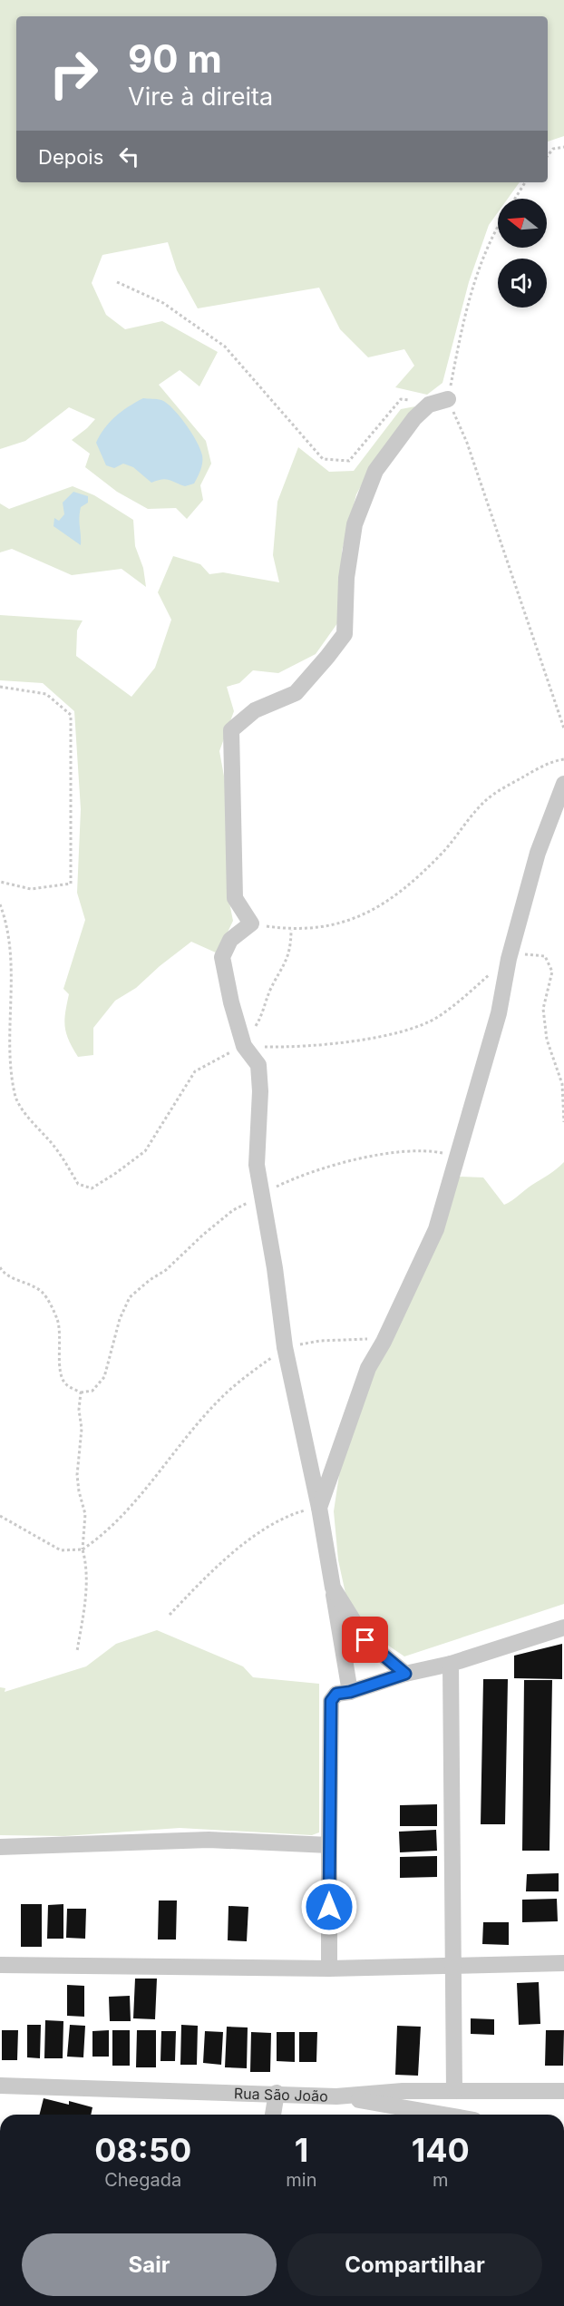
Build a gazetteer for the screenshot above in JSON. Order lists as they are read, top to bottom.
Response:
{
  "streets": {
    "street": ["Rua São João"]
  },
  "north": "left",
  "page": {
    "turn": ["90 m", "Vire à direita"],
    "then": "Depois",
    "eta": [
      "08:50",
      "Chegada",
      "1",
      "min",
      "140",
      "m"
    ],
    "buttons": ["Sair", "Compartilhar"]
  }
}
